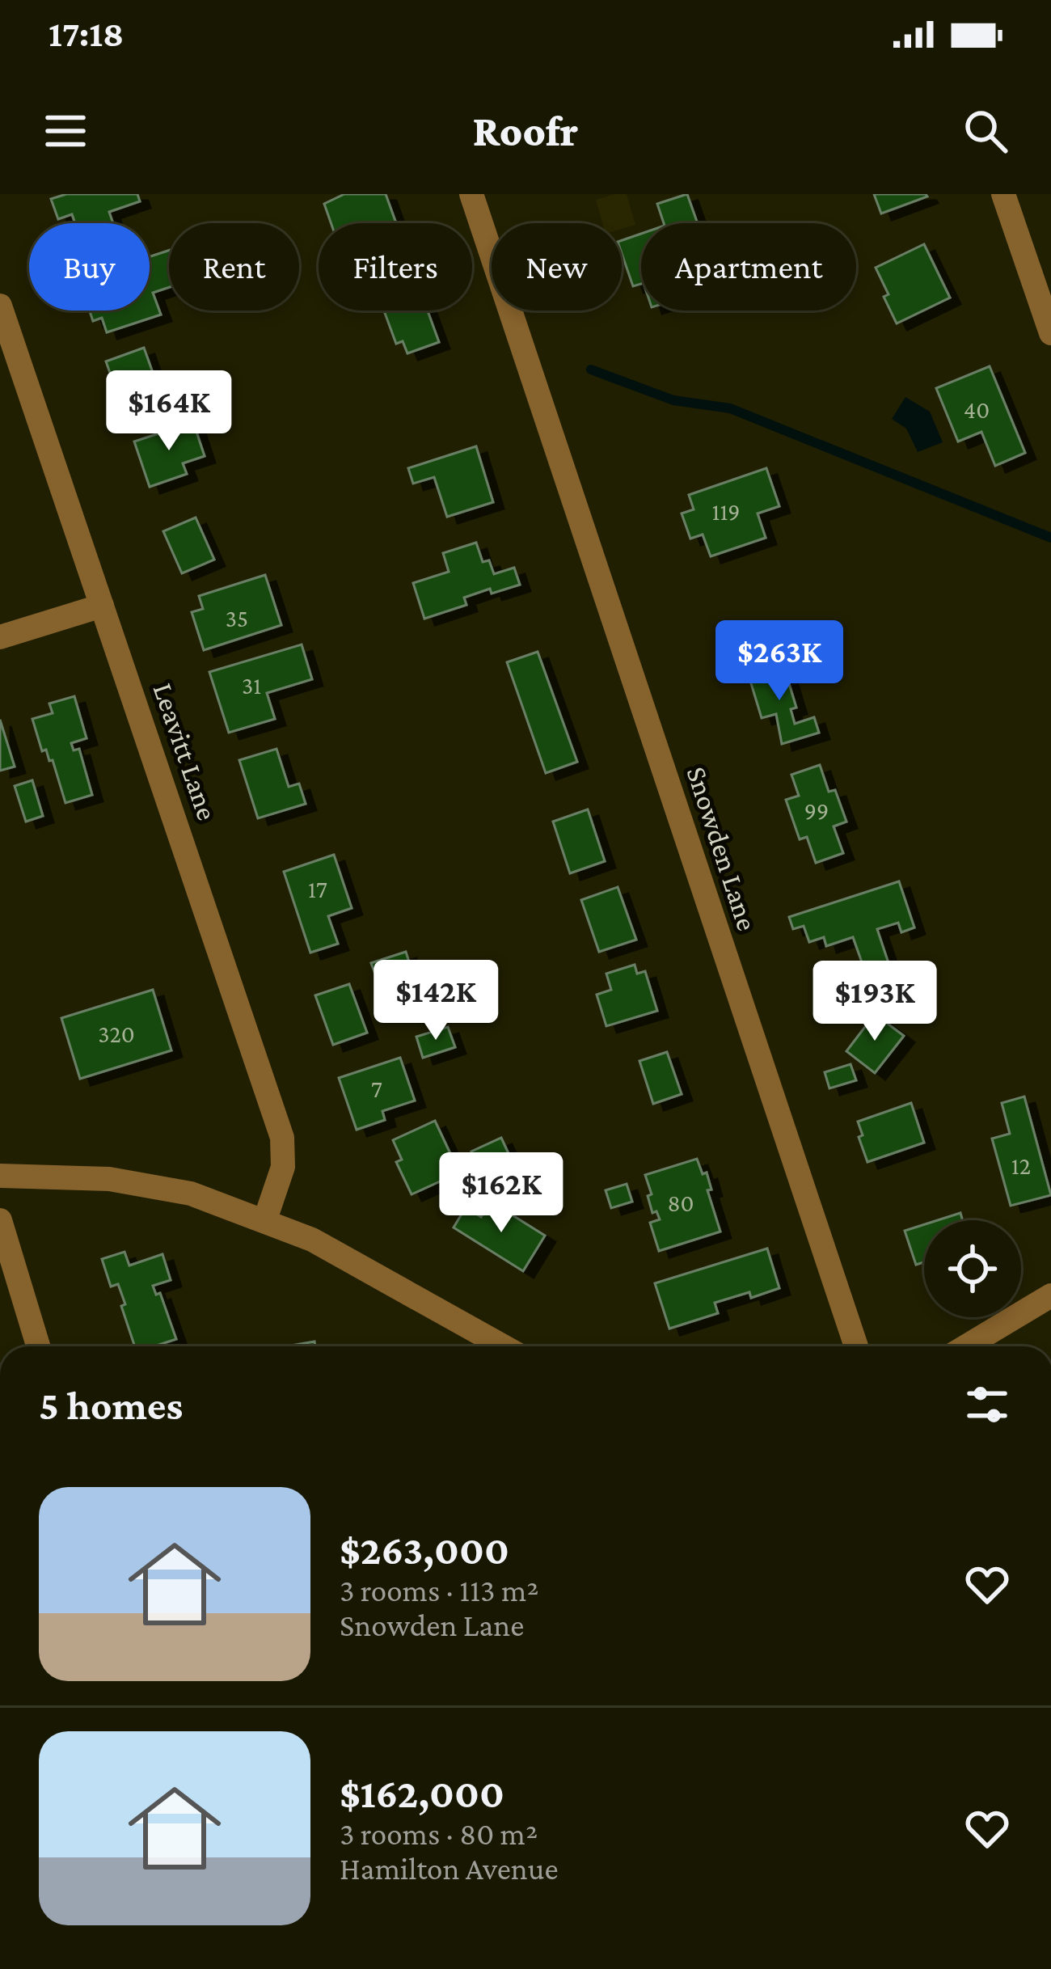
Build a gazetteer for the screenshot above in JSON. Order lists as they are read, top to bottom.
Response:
{
  "streets": {
    "street": ["Leavitt Lane", "Snowden Lane"]
  },
  "house_numbers": [
    "40",
    "119",
    "35",
    "31",
    "99",
    "17",
    "320",
    "7",
    "12",
    "80"
  ],
  "page": {
    "status": "17:18",
    "header": "Roofr",
    "chip": [
      "Buy",
      "Rent",
      "Filters",
      "New",
      "Apartment"
    ],
    "price": [
      "$164K",
      "$263K",
      "$142K",
      "$193K",
      "$162K"
    ],
    "heading": "5 homes",
    "list": [
      {
        "name": "$263,000",
        "note": "3 rooms · 113 m² · Snowden Lane"
      },
      {
        "name": "$162,000",
        "note": "3 rooms · 80 m² · Hamilton Avenue"
      }
    ]
  }
}
